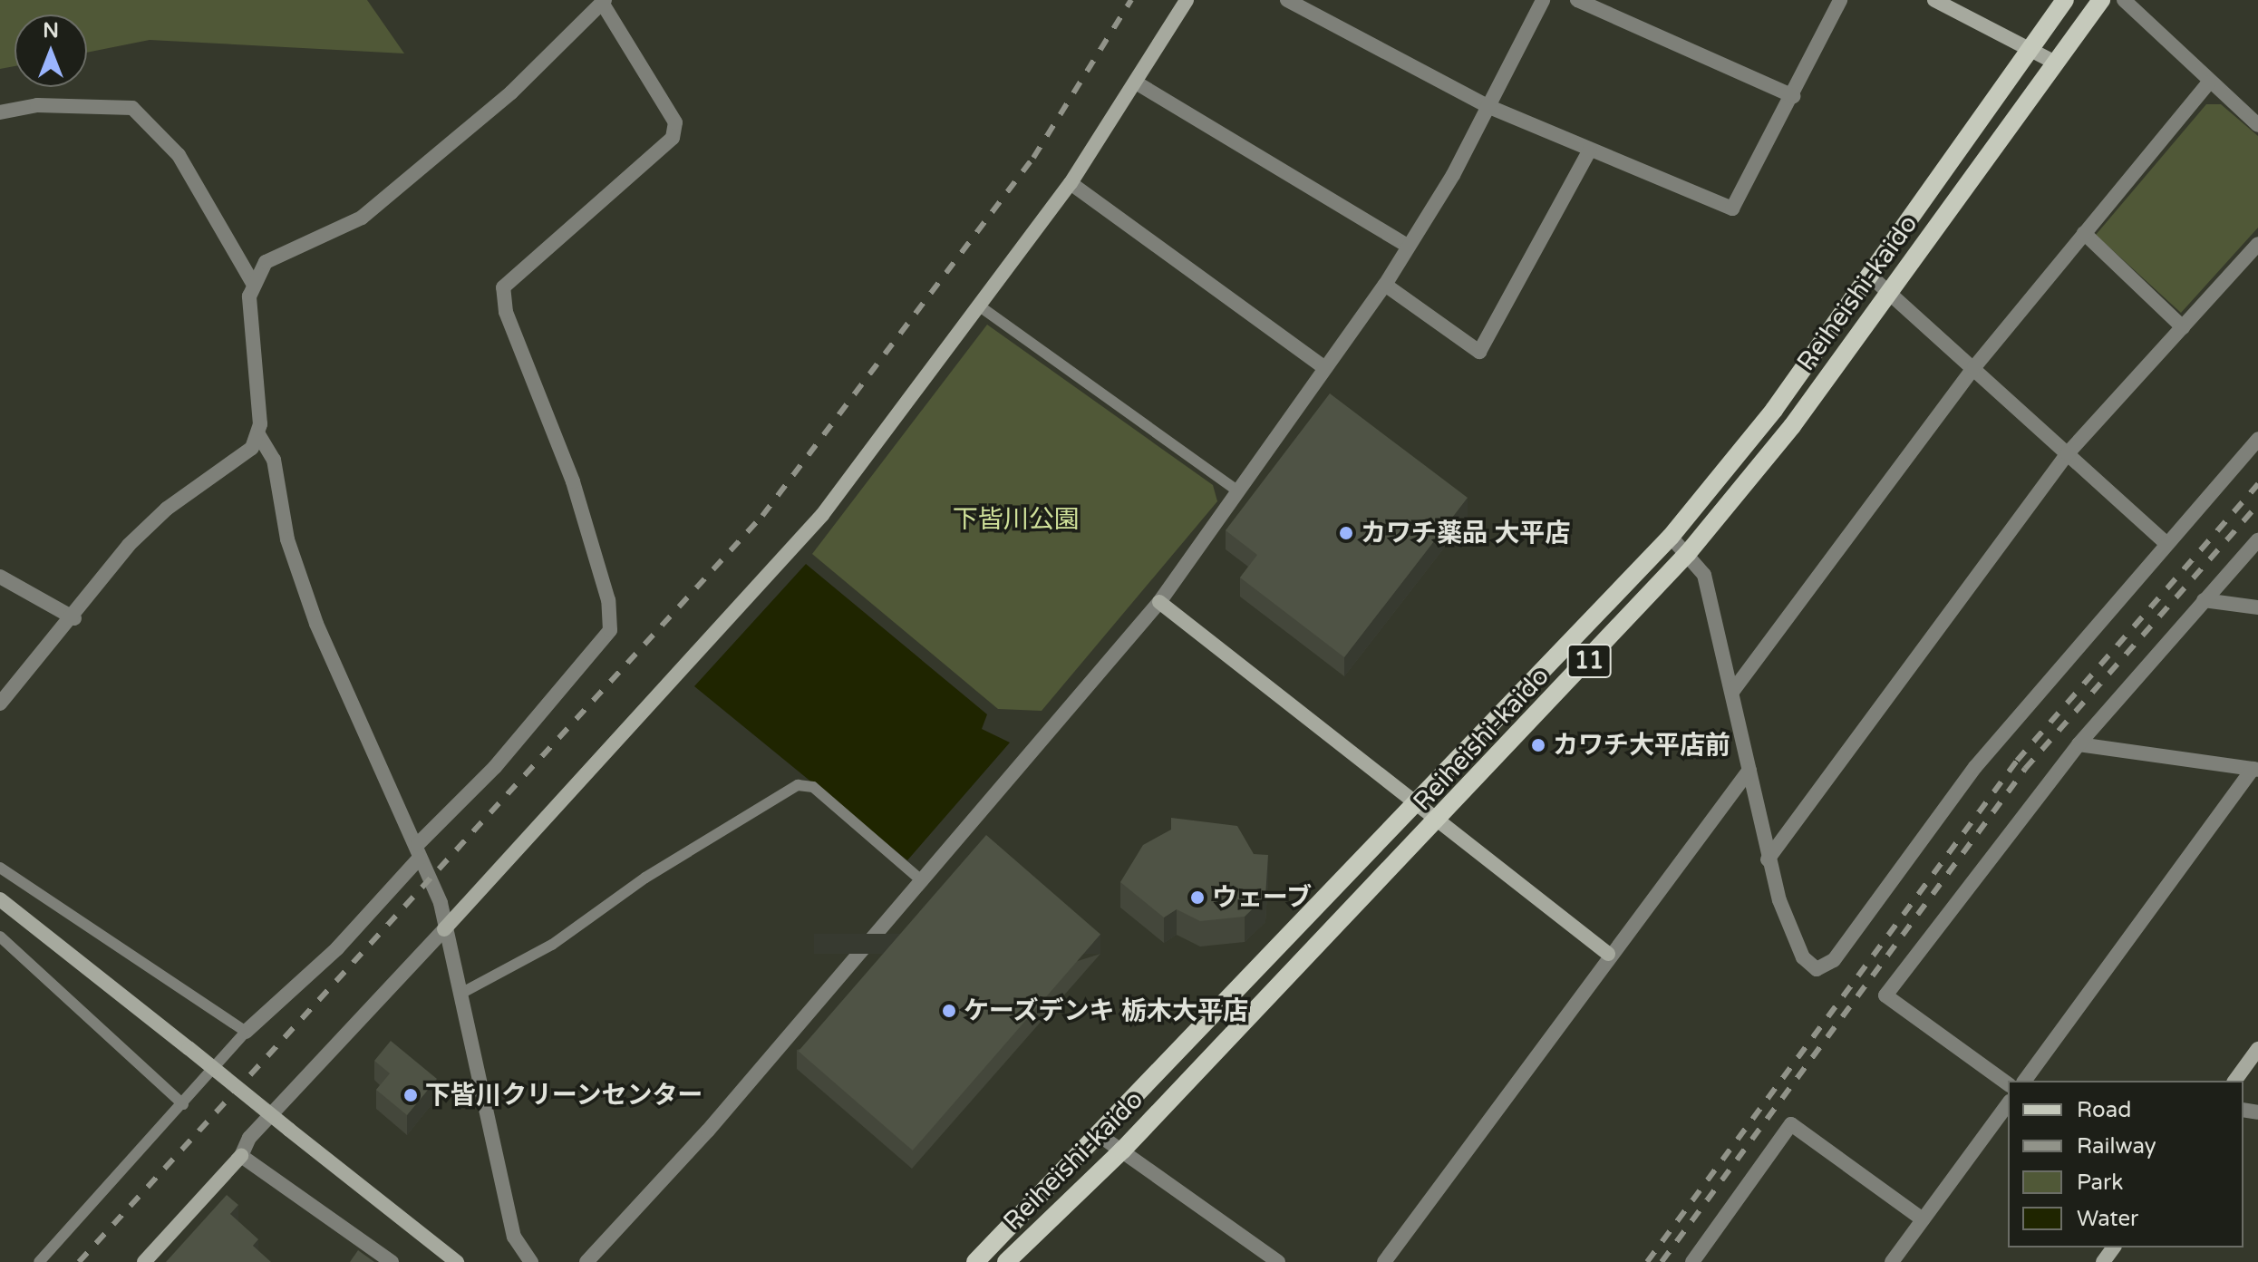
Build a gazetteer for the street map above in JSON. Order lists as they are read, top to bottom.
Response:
{
  "streets": {
    "main road": ["Reiheishi-kaido", "11"]
  },
  "parks": ["下皆川公園"],
  "places": [
    "カワチ薬品 大平店",
    "カワチ大平店前",
    "ウェーブ",
    "ケーズデンキ 栃木大平店",
    "下皆川クリーンセンター"
  ],
  "legend": [
    "Road",
    "Railway",
    "Park",
    "Water"
  ],
  "north": "top"
}
